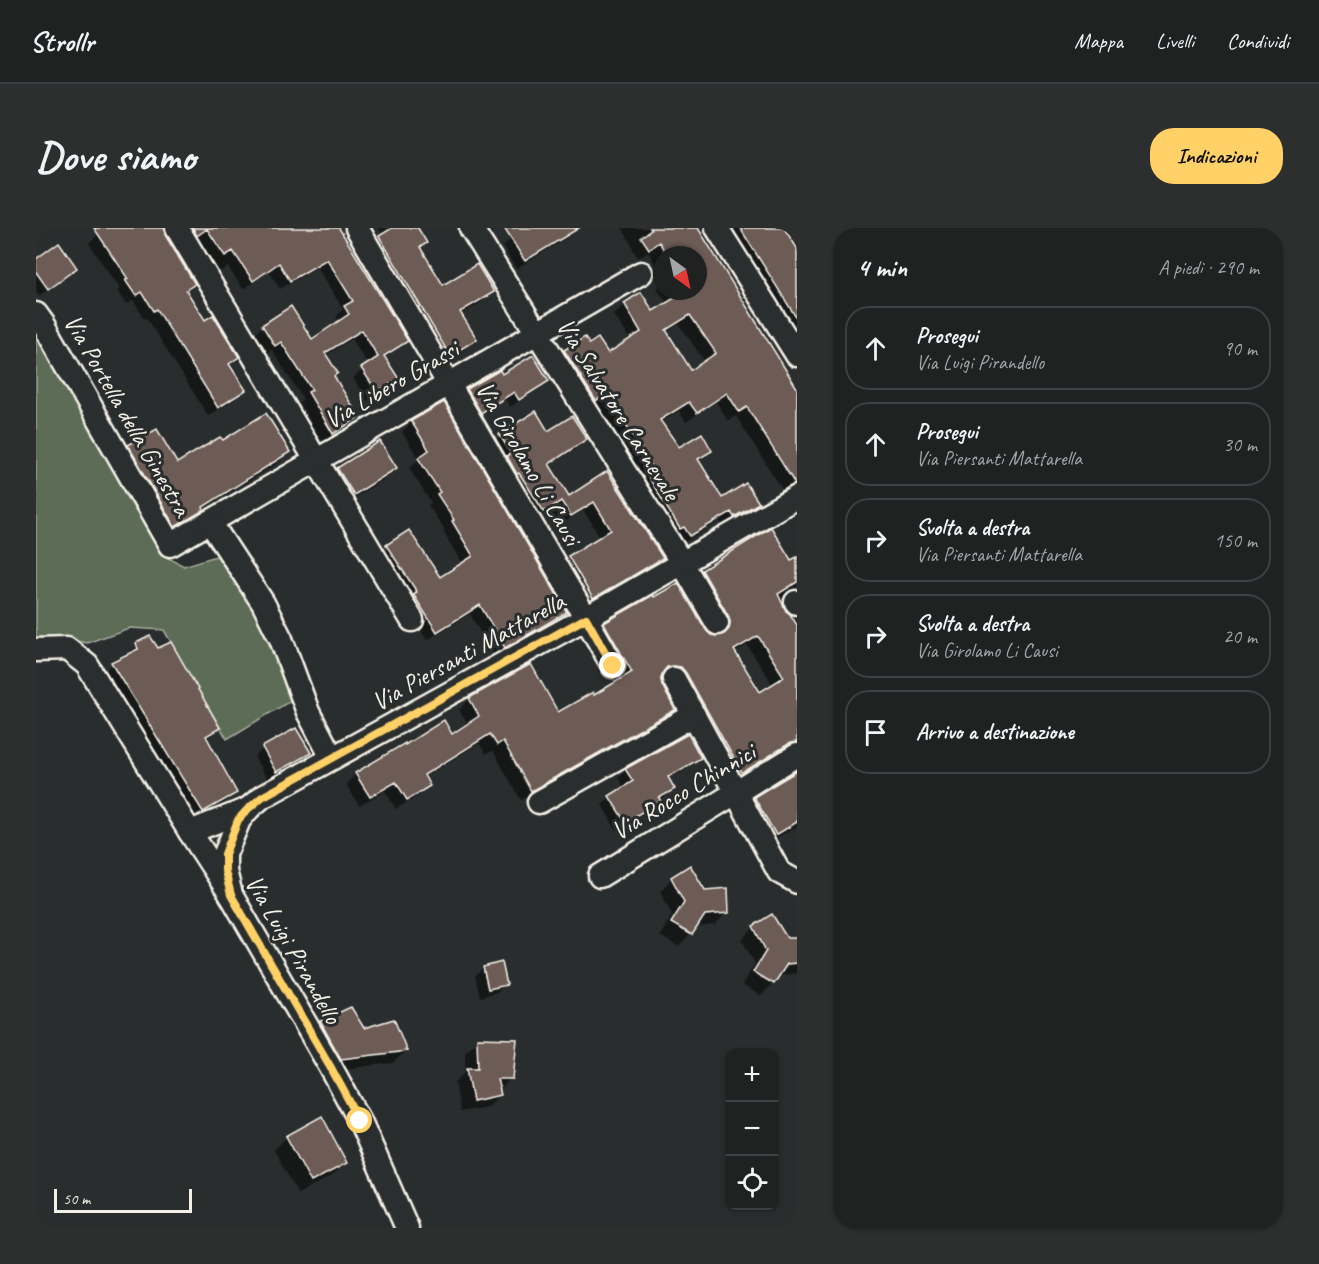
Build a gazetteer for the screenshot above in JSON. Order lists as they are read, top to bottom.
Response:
{
  "streets": {
    "street": [
      "Via Libero Grassi",
      "Via Salvatore Carnevale",
      "Via Portella della Ginestra",
      "Via Girolamo Li Causi",
      "Via Piersanti Mattarella",
      "Via Rocco Chinnici",
      "Via Luigi Pirandello"
    ]
  },
  "crossings": [
    ["Via Libero Grassi", "Via Salvatore Carnevale"],
    ["Via Libero Grassi", "Via Portella della Ginestra"],
    ["Via Libero Grassi", "Via Girolamo Li Causi"],
    ["Via Salvatore Carnevale", "Via Piersanti Mattarella"],
    ["Via Girolamo Li Causi", "Via Piersanti Mattarella"],
    ["Via Piersanti Mattarella", "Via Luigi Pirandello"]
  ],
  "scale_bar": "50 m",
  "north": "bottom right",
  "page": {
    "header": "Strollr",
    "nav": ["Mappa", "Livelli", "Condividi"],
    "buttons": "Indicazioni",
    "title": "Dove siamo",
    "heading": ["4 min", "A piedi · 290 m"],
    "list": [
      ["Prosegui", "Via Luigi Pirandello", "90 m"],
      ["Prosegui", "Via Piersanti Mattarella", "30 m"],
      ["Svolta a destra", "Via Piersanti Mattarella", "150 m"],
      ["Svolta a destra", "Via Girolamo Li Causi", "20 m"],
      "Arrivo a destinazione"
    ],
    "map_buttons": ["+", "−"],
    "scale": "50 m"
  }
}
